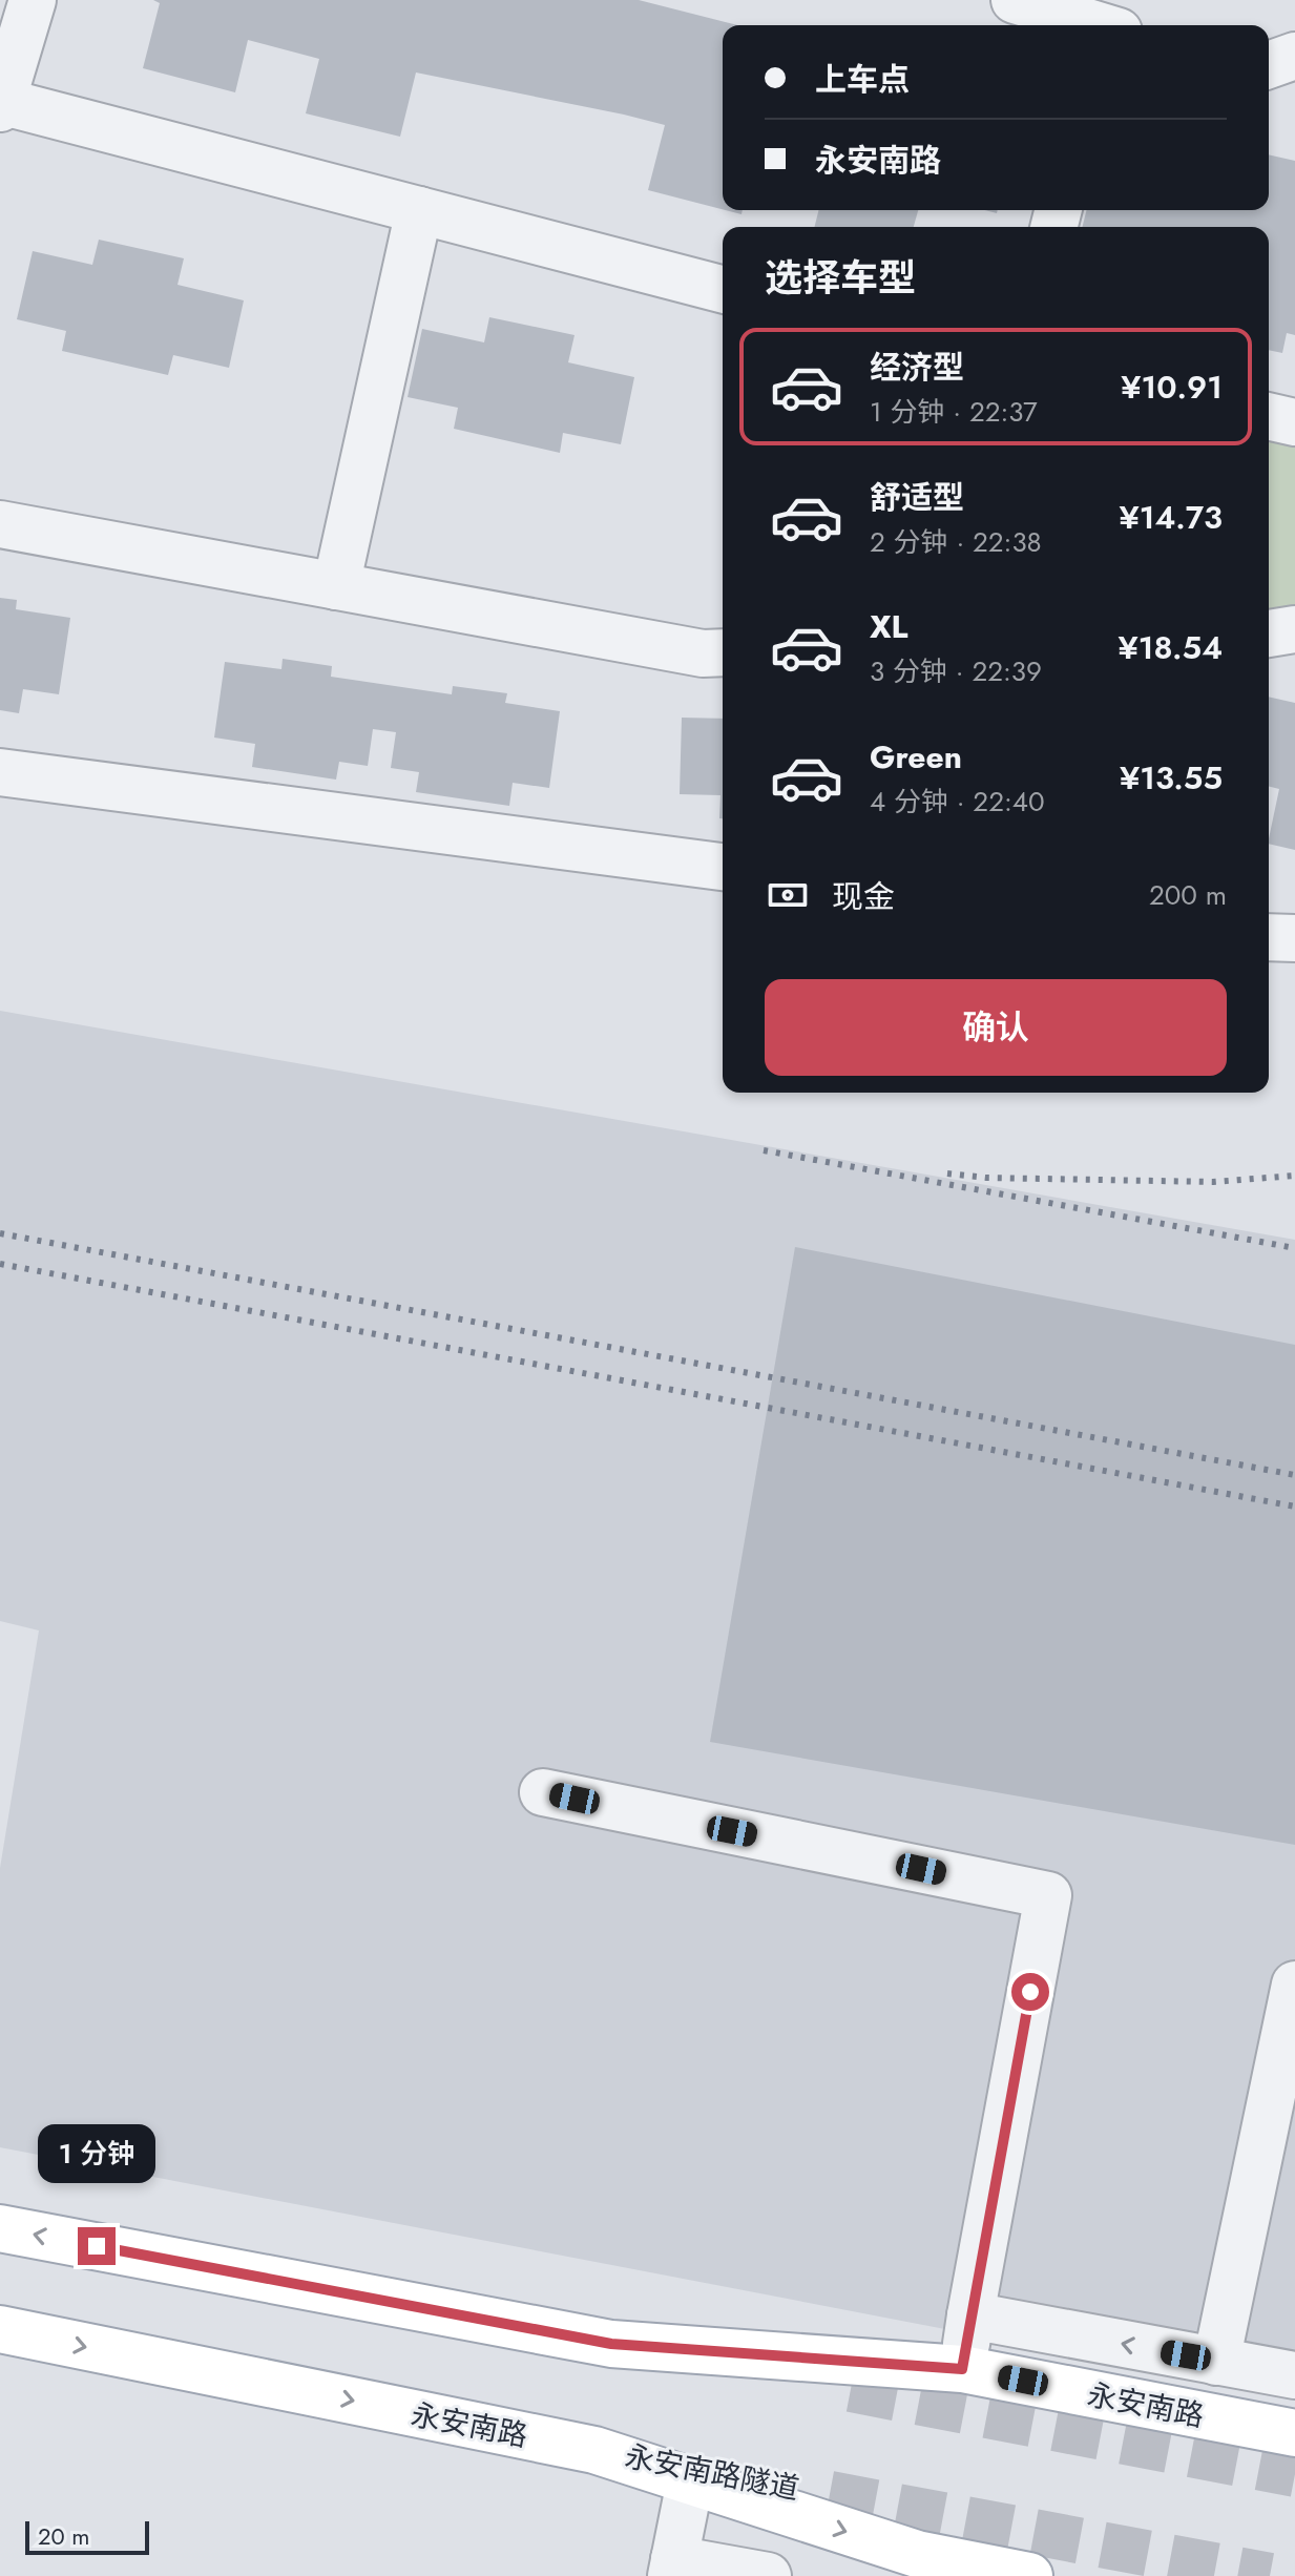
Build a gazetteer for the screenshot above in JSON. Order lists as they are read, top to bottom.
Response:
{
  "streets": {
    "main road": ["永安南路", "永安南路隧道"]
  },
  "crossings": [
    ["永安南路", "永安南路隧道"]
  ],
  "scale_bar": "20 m",
  "page": {
    "banner": ["上车点", "永安南路"],
    "heading": "选择车型",
    "list": [
      {
        "name": "经济型",
        "note": "1 分钟 · 22:37",
        "value": "¥10.91"
      },
      {
        "name": "舒适型",
        "note": "2 分钟 · 22:38",
        "value": "¥14.73"
      },
      {
        "name": "XL",
        "note": "3 分钟 · 22:39",
        "value": "¥18.54"
      },
      {
        "name": "Green",
        "note": "4 分钟 · 22:40",
        "value": "¥13.55"
      }
    ],
    "pay": ["现金", "200 m"],
    "buttons": "确认",
    "bubble": "1 分钟",
    "scale": "20 m"
  }
}
